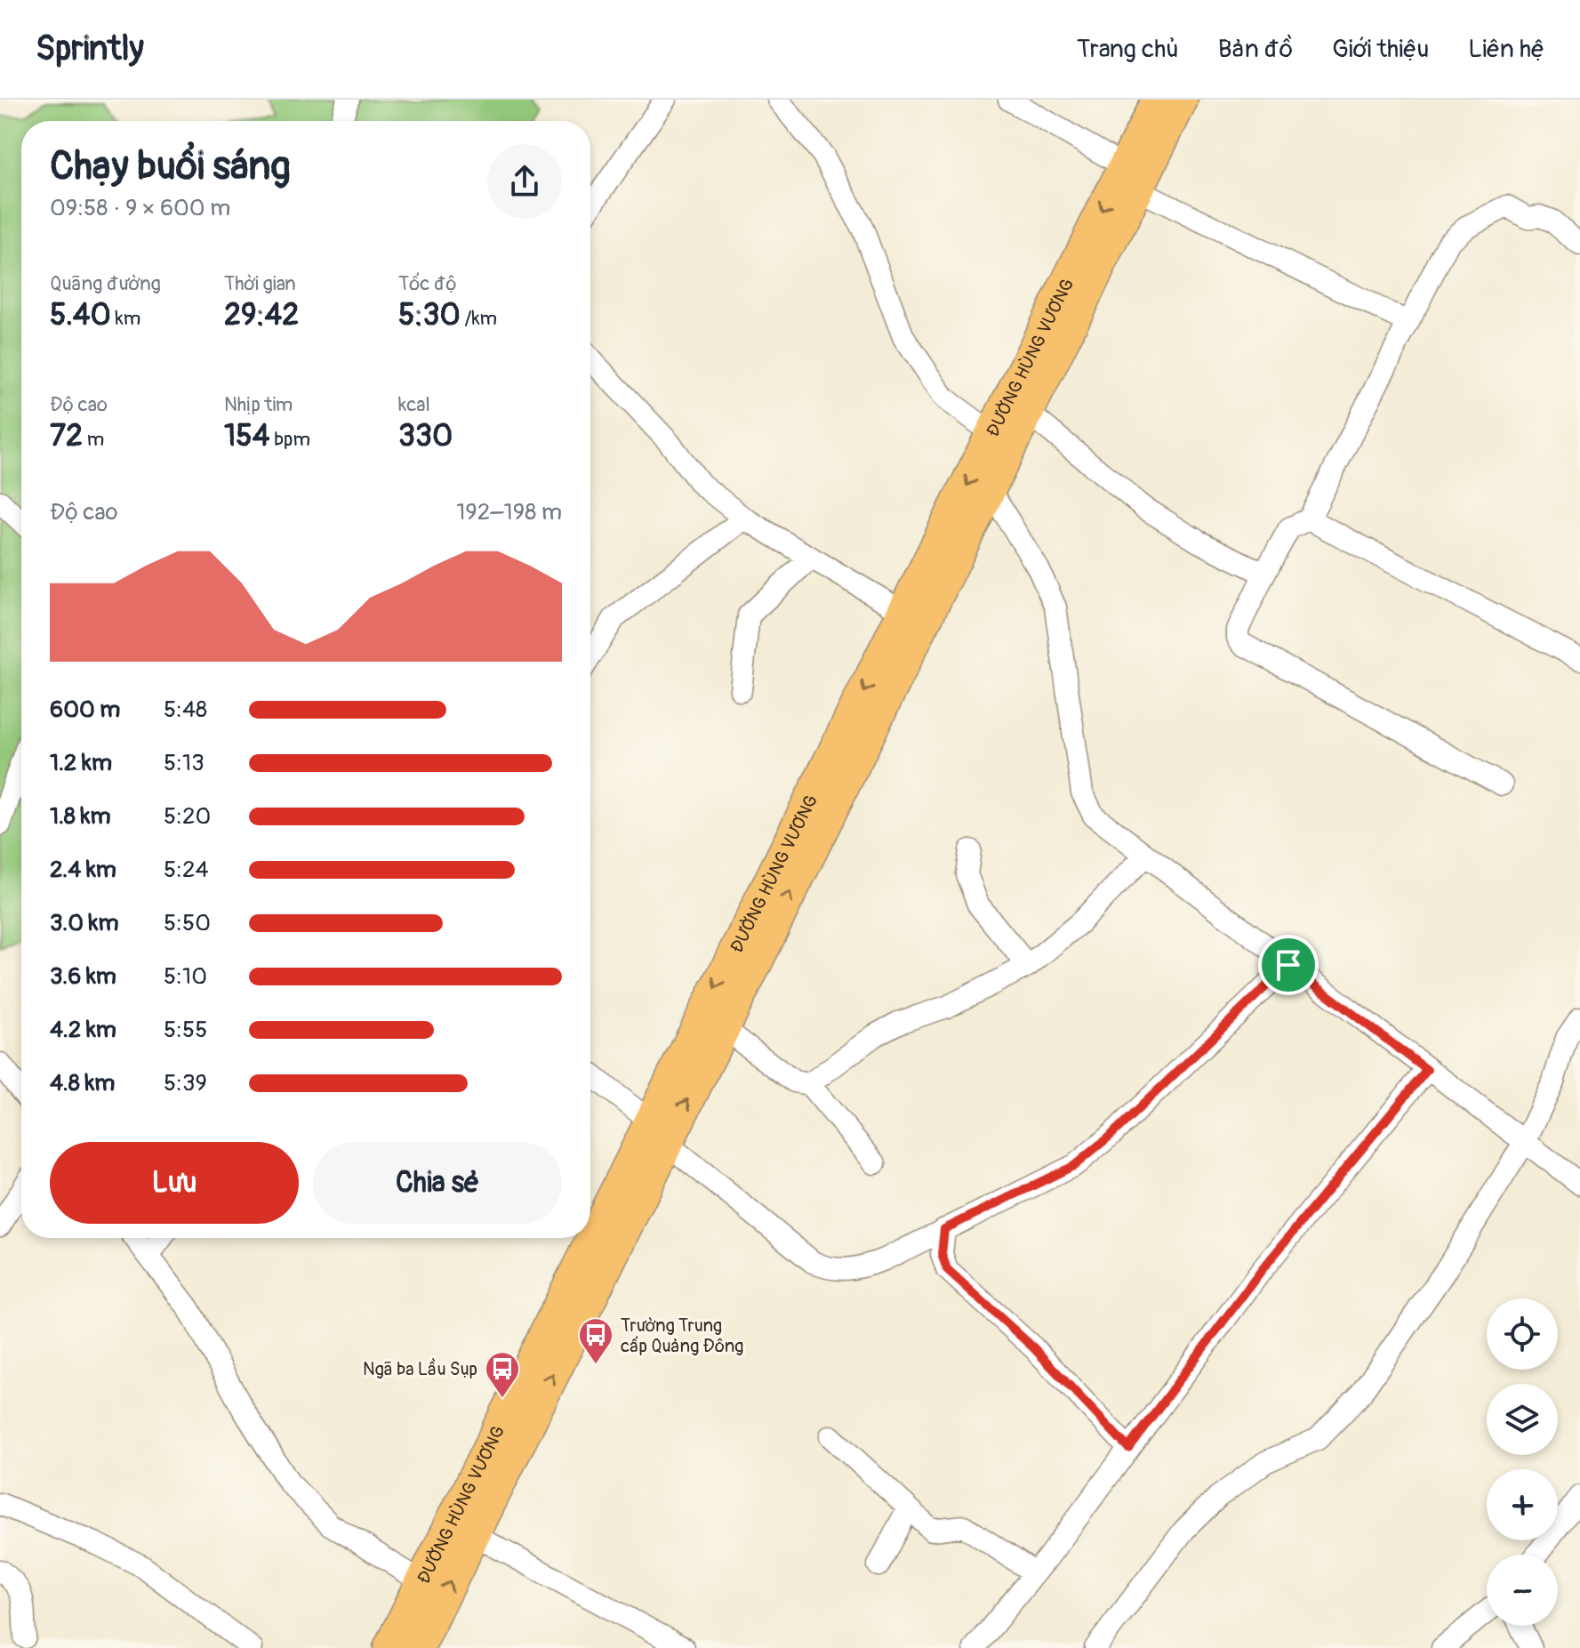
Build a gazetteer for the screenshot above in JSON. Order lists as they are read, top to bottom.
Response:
{
  "streets": {
    "highway": ["ĐƯỜNG HÙNG VƯƠNG"]
  },
  "places": {
    "bus stop": ["Trường Trung cấp Quảng Đông", "Ngã ba Lầu Sụp"]
  },
  "page": {
    "header": "Sprintly",
    "nav": [
      "Trang chủ",
      "Bản đồ",
      "Giới thiệu",
      "Liên hệ"
    ],
    "heading": ["Chạy buổi sáng", "09:58 · 9 × 600 m"],
    "stats": [
      ["Quãng đường", "5.40 km"],
      ["Thời gian", "29:42"],
      ["Tốc độ", "5:30 /km"],
      ["Độ cao", "72 m"],
      ["Nhịp tim", "154 bpm"],
      ["kcal", "330"]
    ],
    "chart": ["Độ cao", "192–198 m"],
    "list": [
      {
        "name": "600 m",
        "note": "5:48"
      },
      {
        "name": "1.2 km",
        "note": "5:13"
      },
      {
        "name": "1.8 km",
        "note": "5:20"
      },
      {
        "name": "2.4 km",
        "note": "5:24"
      },
      {
        "name": "3.0 km",
        "note": "5:50"
      },
      {
        "name": "3.6 km",
        "note": "5:10"
      },
      {
        "name": "4.2 km",
        "note": "5:55"
      },
      {
        "name": "4.8 km",
        "note": "5:39"
      }
    ],
    "buttons": ["Lưu", "Chia sẻ"],
    "map_buttons": ["+", "−"]
  }
}
